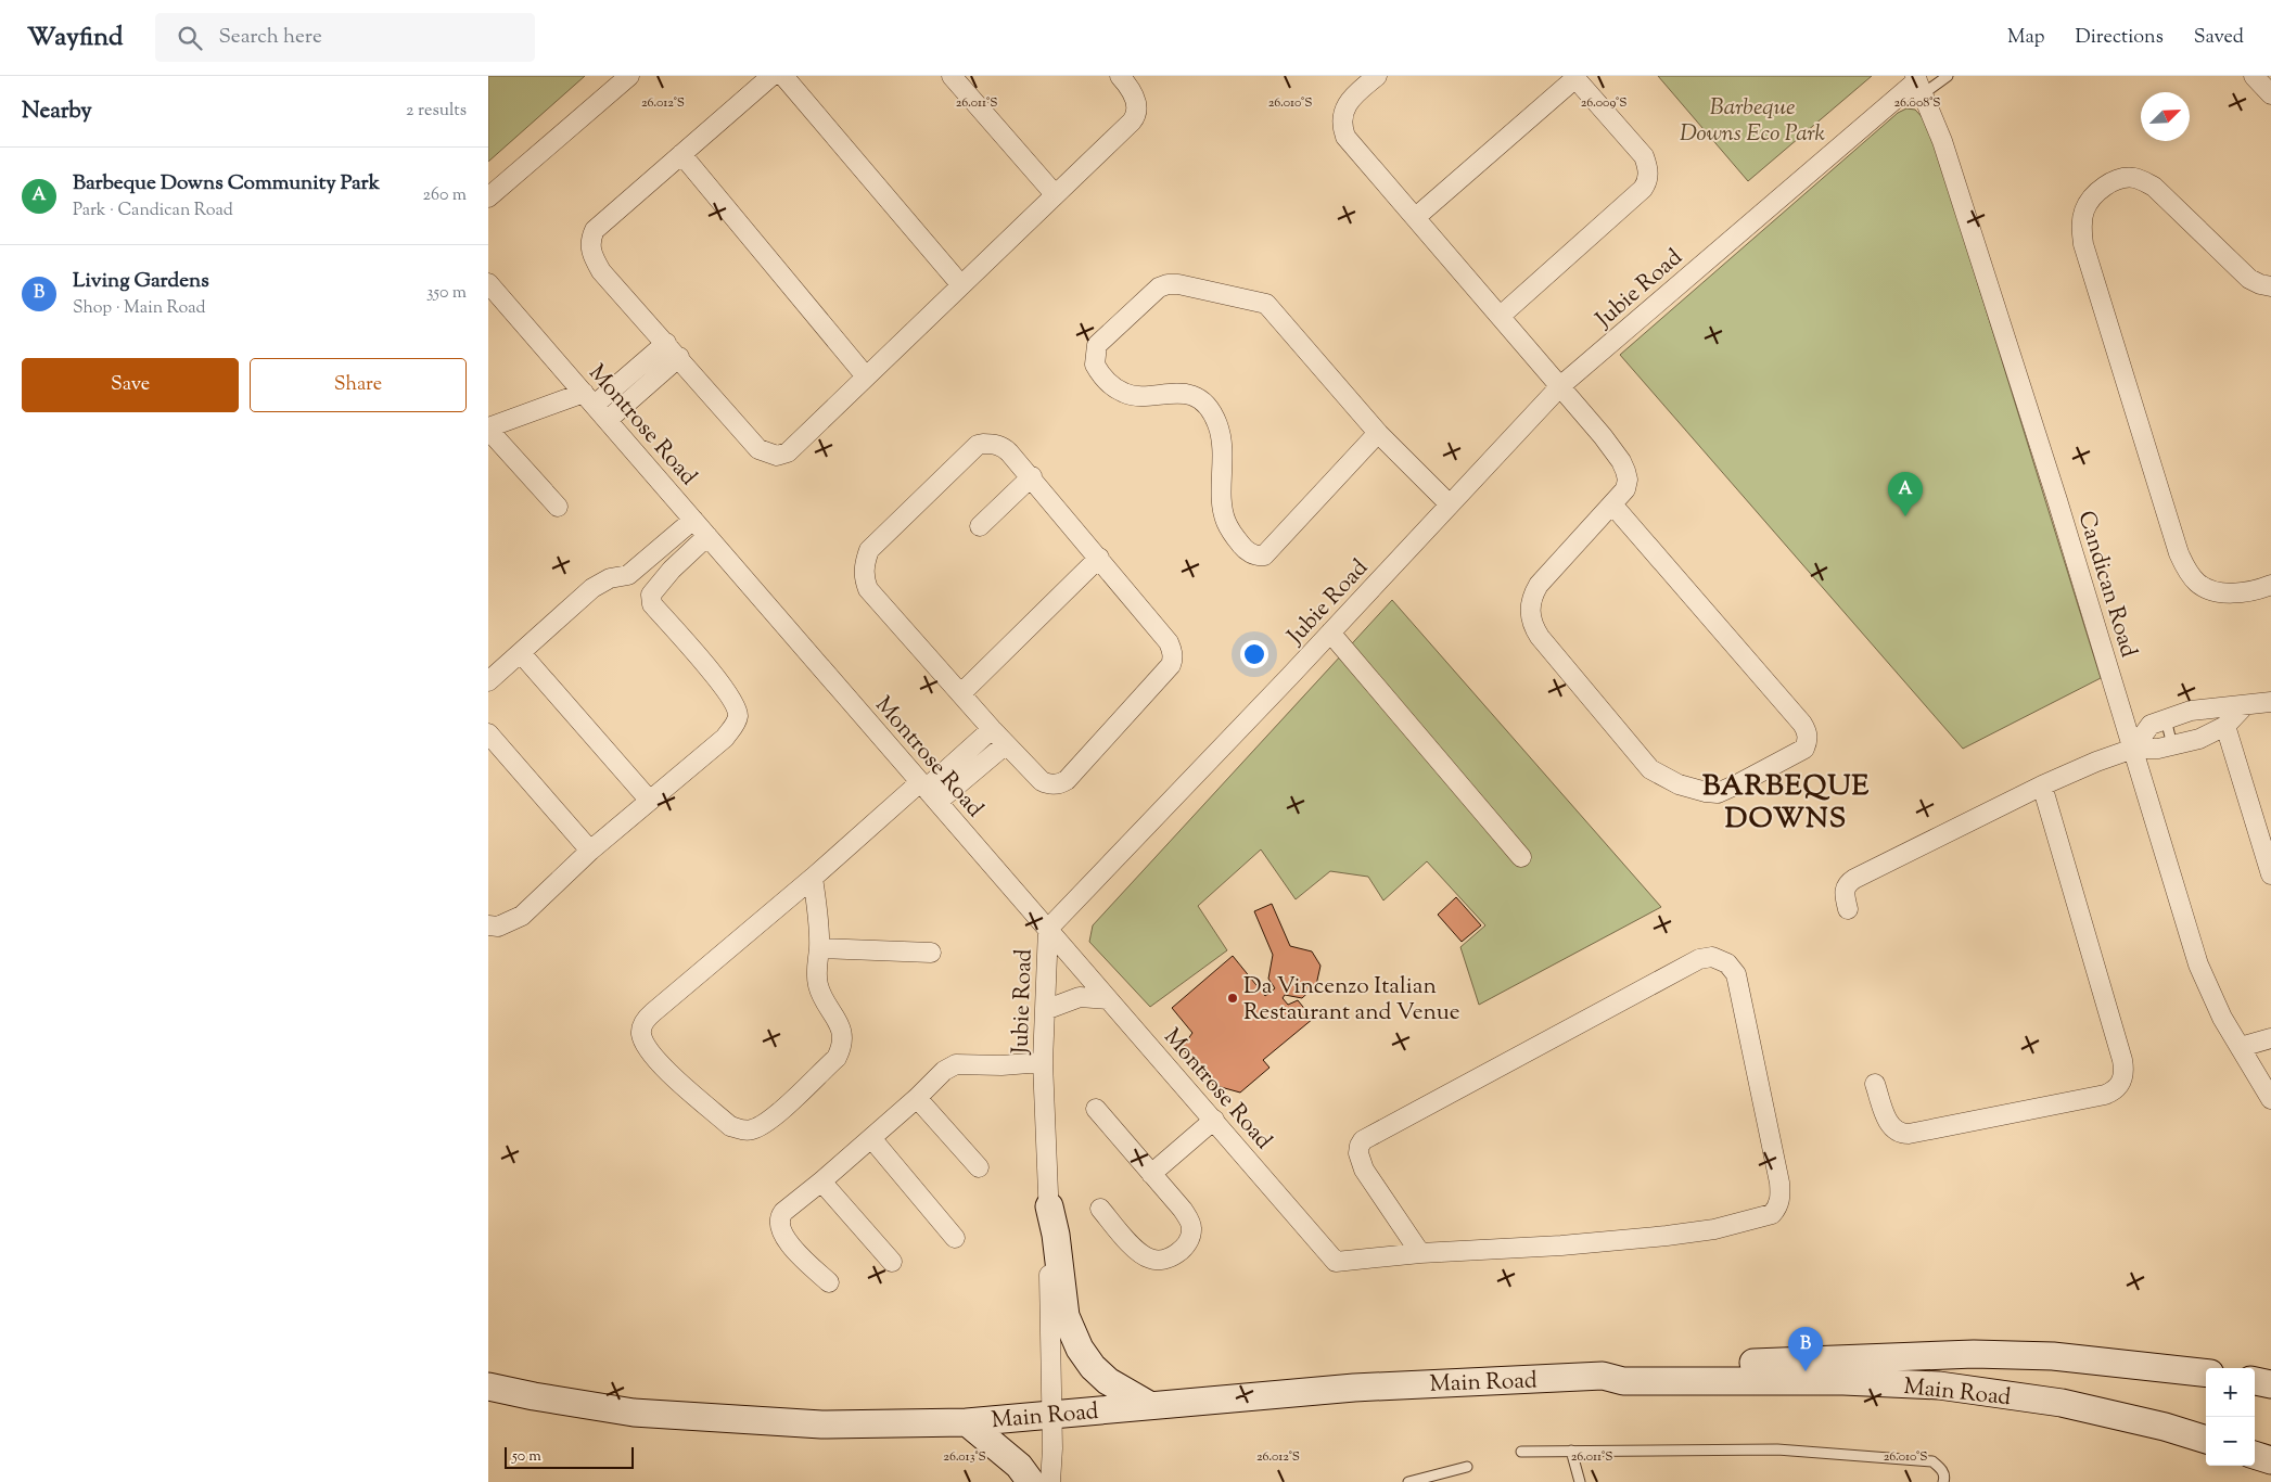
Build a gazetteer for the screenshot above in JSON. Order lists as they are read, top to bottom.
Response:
{
  "streets": {
    "street": [
      "Jubie Road",
      "Montrose Road",
      "Candican Road",
      "Main Road"
    ]
  },
  "crossings": [
    ["Jubie Road", "Montrose Road"],
    ["Jubie Road", "Candican Road"],
    ["Jubie Road", "Main Road"]
  ],
  "districts": ["BARBEQUE DOWNS"],
  "parks": ["Barbeque Downs Eco Park"],
  "places": ["Da Vincenzo Italian Restaurant and Venue"],
  "scale_bar": "50 m",
  "north": "top right",
  "page": {
    "header": "Wayfind",
    "search": "Search here",
    "nav": ["Map", "Directions", "Saved"],
    "heading": ["Nearby", "2 results"],
    "list": [
      {
        "mark": "A",
        "name": "Barbeque Downs Community Park",
        "note": "Park · Candican Road",
        "value": "260 m"
      },
      {
        "mark": "B",
        "name": "Living Gardens",
        "note": "Shop · Main Road",
        "value": "350 m"
      }
    ],
    "buttons": ["Save", "Share"],
    "pins": ["A", "B"],
    "map_buttons": ["+", "−"],
    "scale": "50 m"
  },
  "coordinates": [
    "26.012°S",
    "26.011°S",
    "26.010°S",
    "26.009°S",
    "26.008°S",
    "26.013°S"
  ]
}
